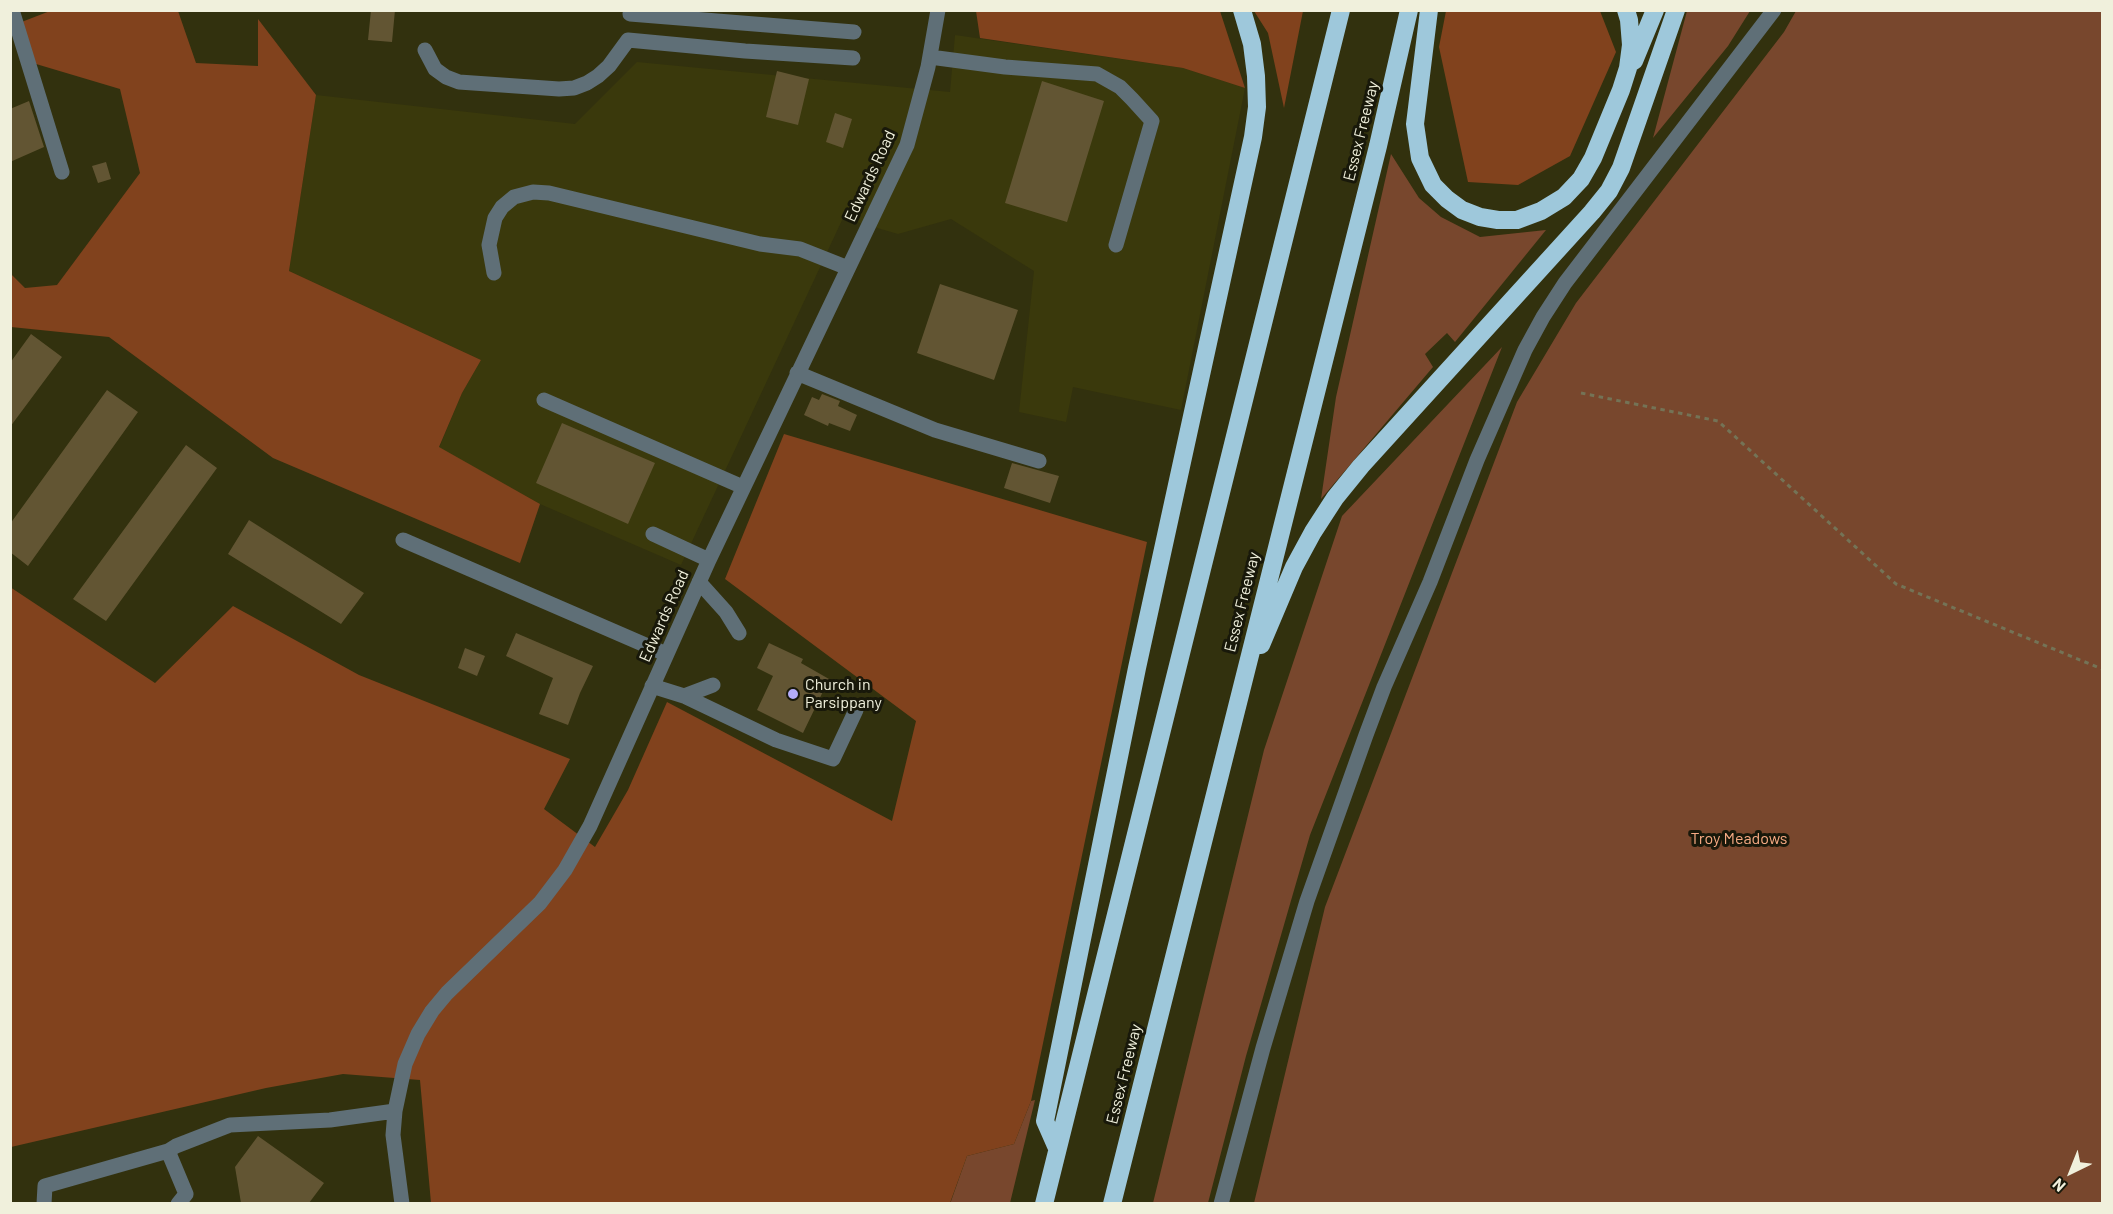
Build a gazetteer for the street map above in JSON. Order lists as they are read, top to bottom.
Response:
{
  "streets": {
    "highway": ["Essex Freeway"],
    "street": ["Edwards Road"]
  },
  "parks": ["Troy Meadows"],
  "places": ["Church in Parsippany"],
  "north": "bottom left"
}
